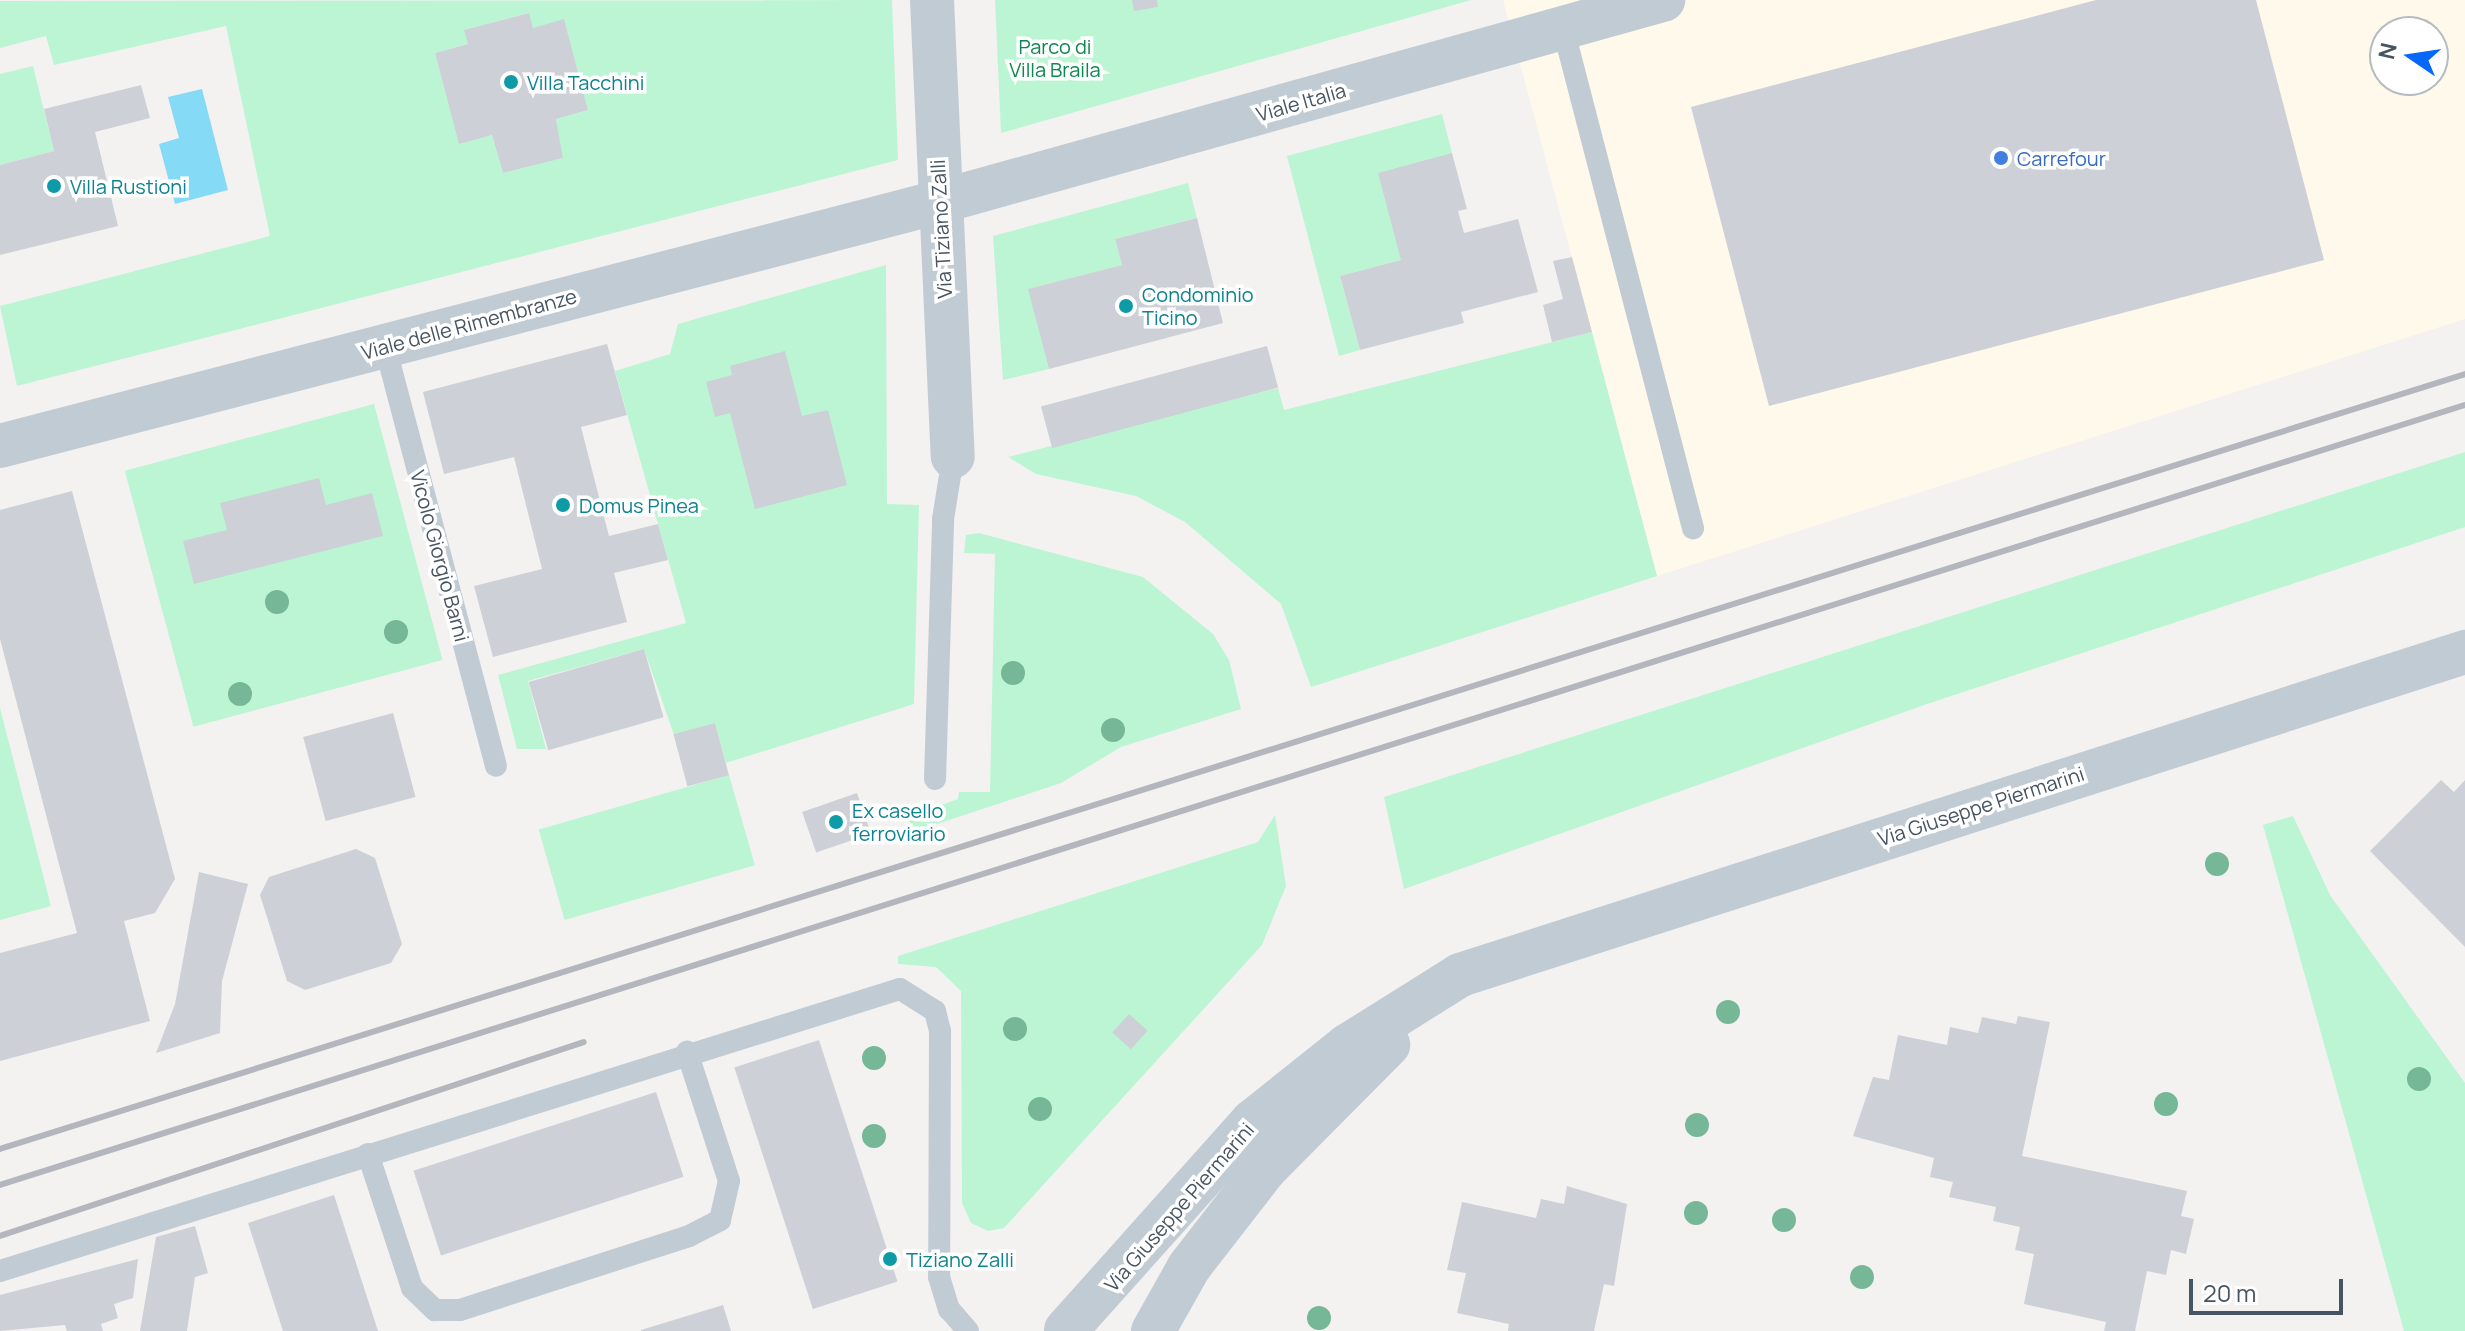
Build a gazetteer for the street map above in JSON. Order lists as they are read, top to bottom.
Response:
{
  "streets": {
    "street": [
      "Viale Italia",
      "Via Tiziano Zalli",
      "Viale delle Rimembranze",
      "Via Giuseppe Piermarini"
    ],
    "lane": ["Vicolo Giorgio Barni"]
  },
  "crossings": [
    ["Viale Italia", "Via Tiziano Zalli"],
    ["Viale Italia", "Viale delle Rimembranze"],
    ["Via Tiziano Zalli", "Viale delle Rimembranze"],
    ["Viale delle Rimembranze", "Vicolo Giorgio Barni"]
  ],
  "parks": ["Parco di Villa Braila"],
  "places": [
    "Villa Tacchini",
    "Carrefour",
    "Villa Rustioni",
    "Condominio Ticino",
    "Domus Pinea",
    "Ex casello ferroviario",
    "Tiziano Zalli"
  ],
  "scale_bar": "20 m",
  "north": "left"
}
